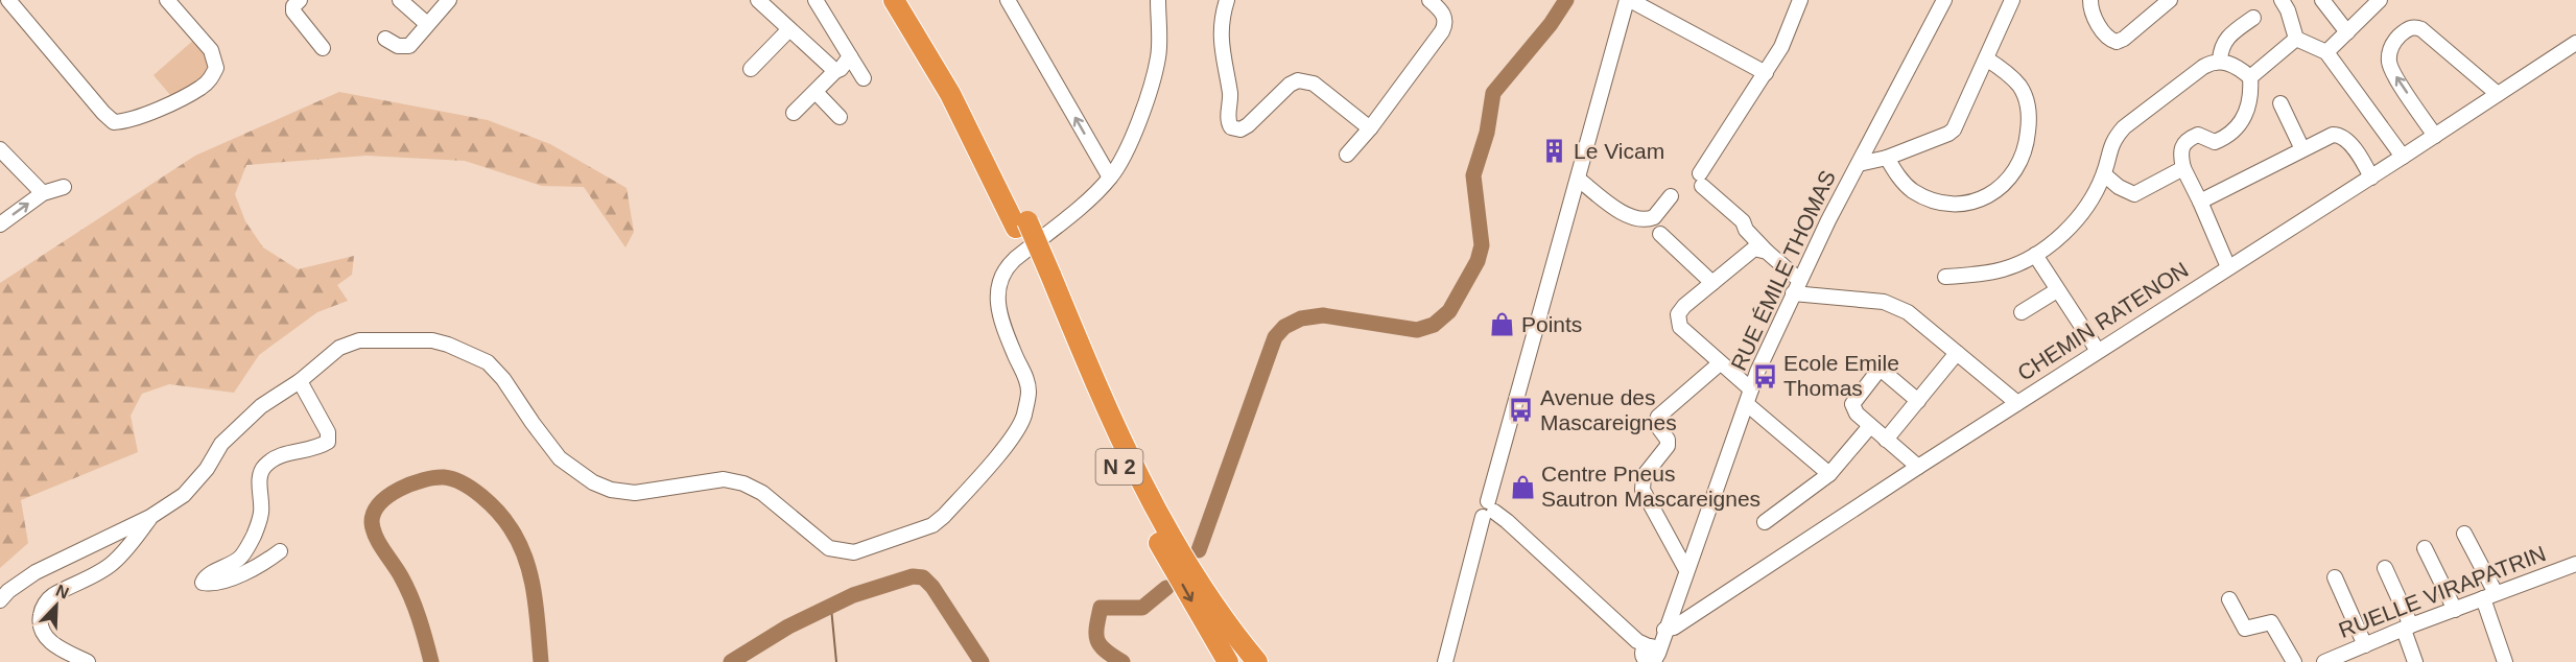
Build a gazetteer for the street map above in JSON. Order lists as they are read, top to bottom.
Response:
{
  "streets": {
    "highway": ["N 2"],
    "street": ["RUE ÉMILE THOMAS", "CHEMIN RATENON", "RUELLE VIRAPATRIN"]
  },
  "crossings": [
    ["RUE ÉMILE THOMAS", "CHEMIN RATENON"]
  ],
  "places": {
    "building": ["Le Vicam"],
    "shop": ["Points", "Centre Pneus Sautron Mascareignes"],
    "bus stop": ["Ecole Emile Thomas", "Avenue des Mascareignes"]
  },
  "north": "top right"
}
